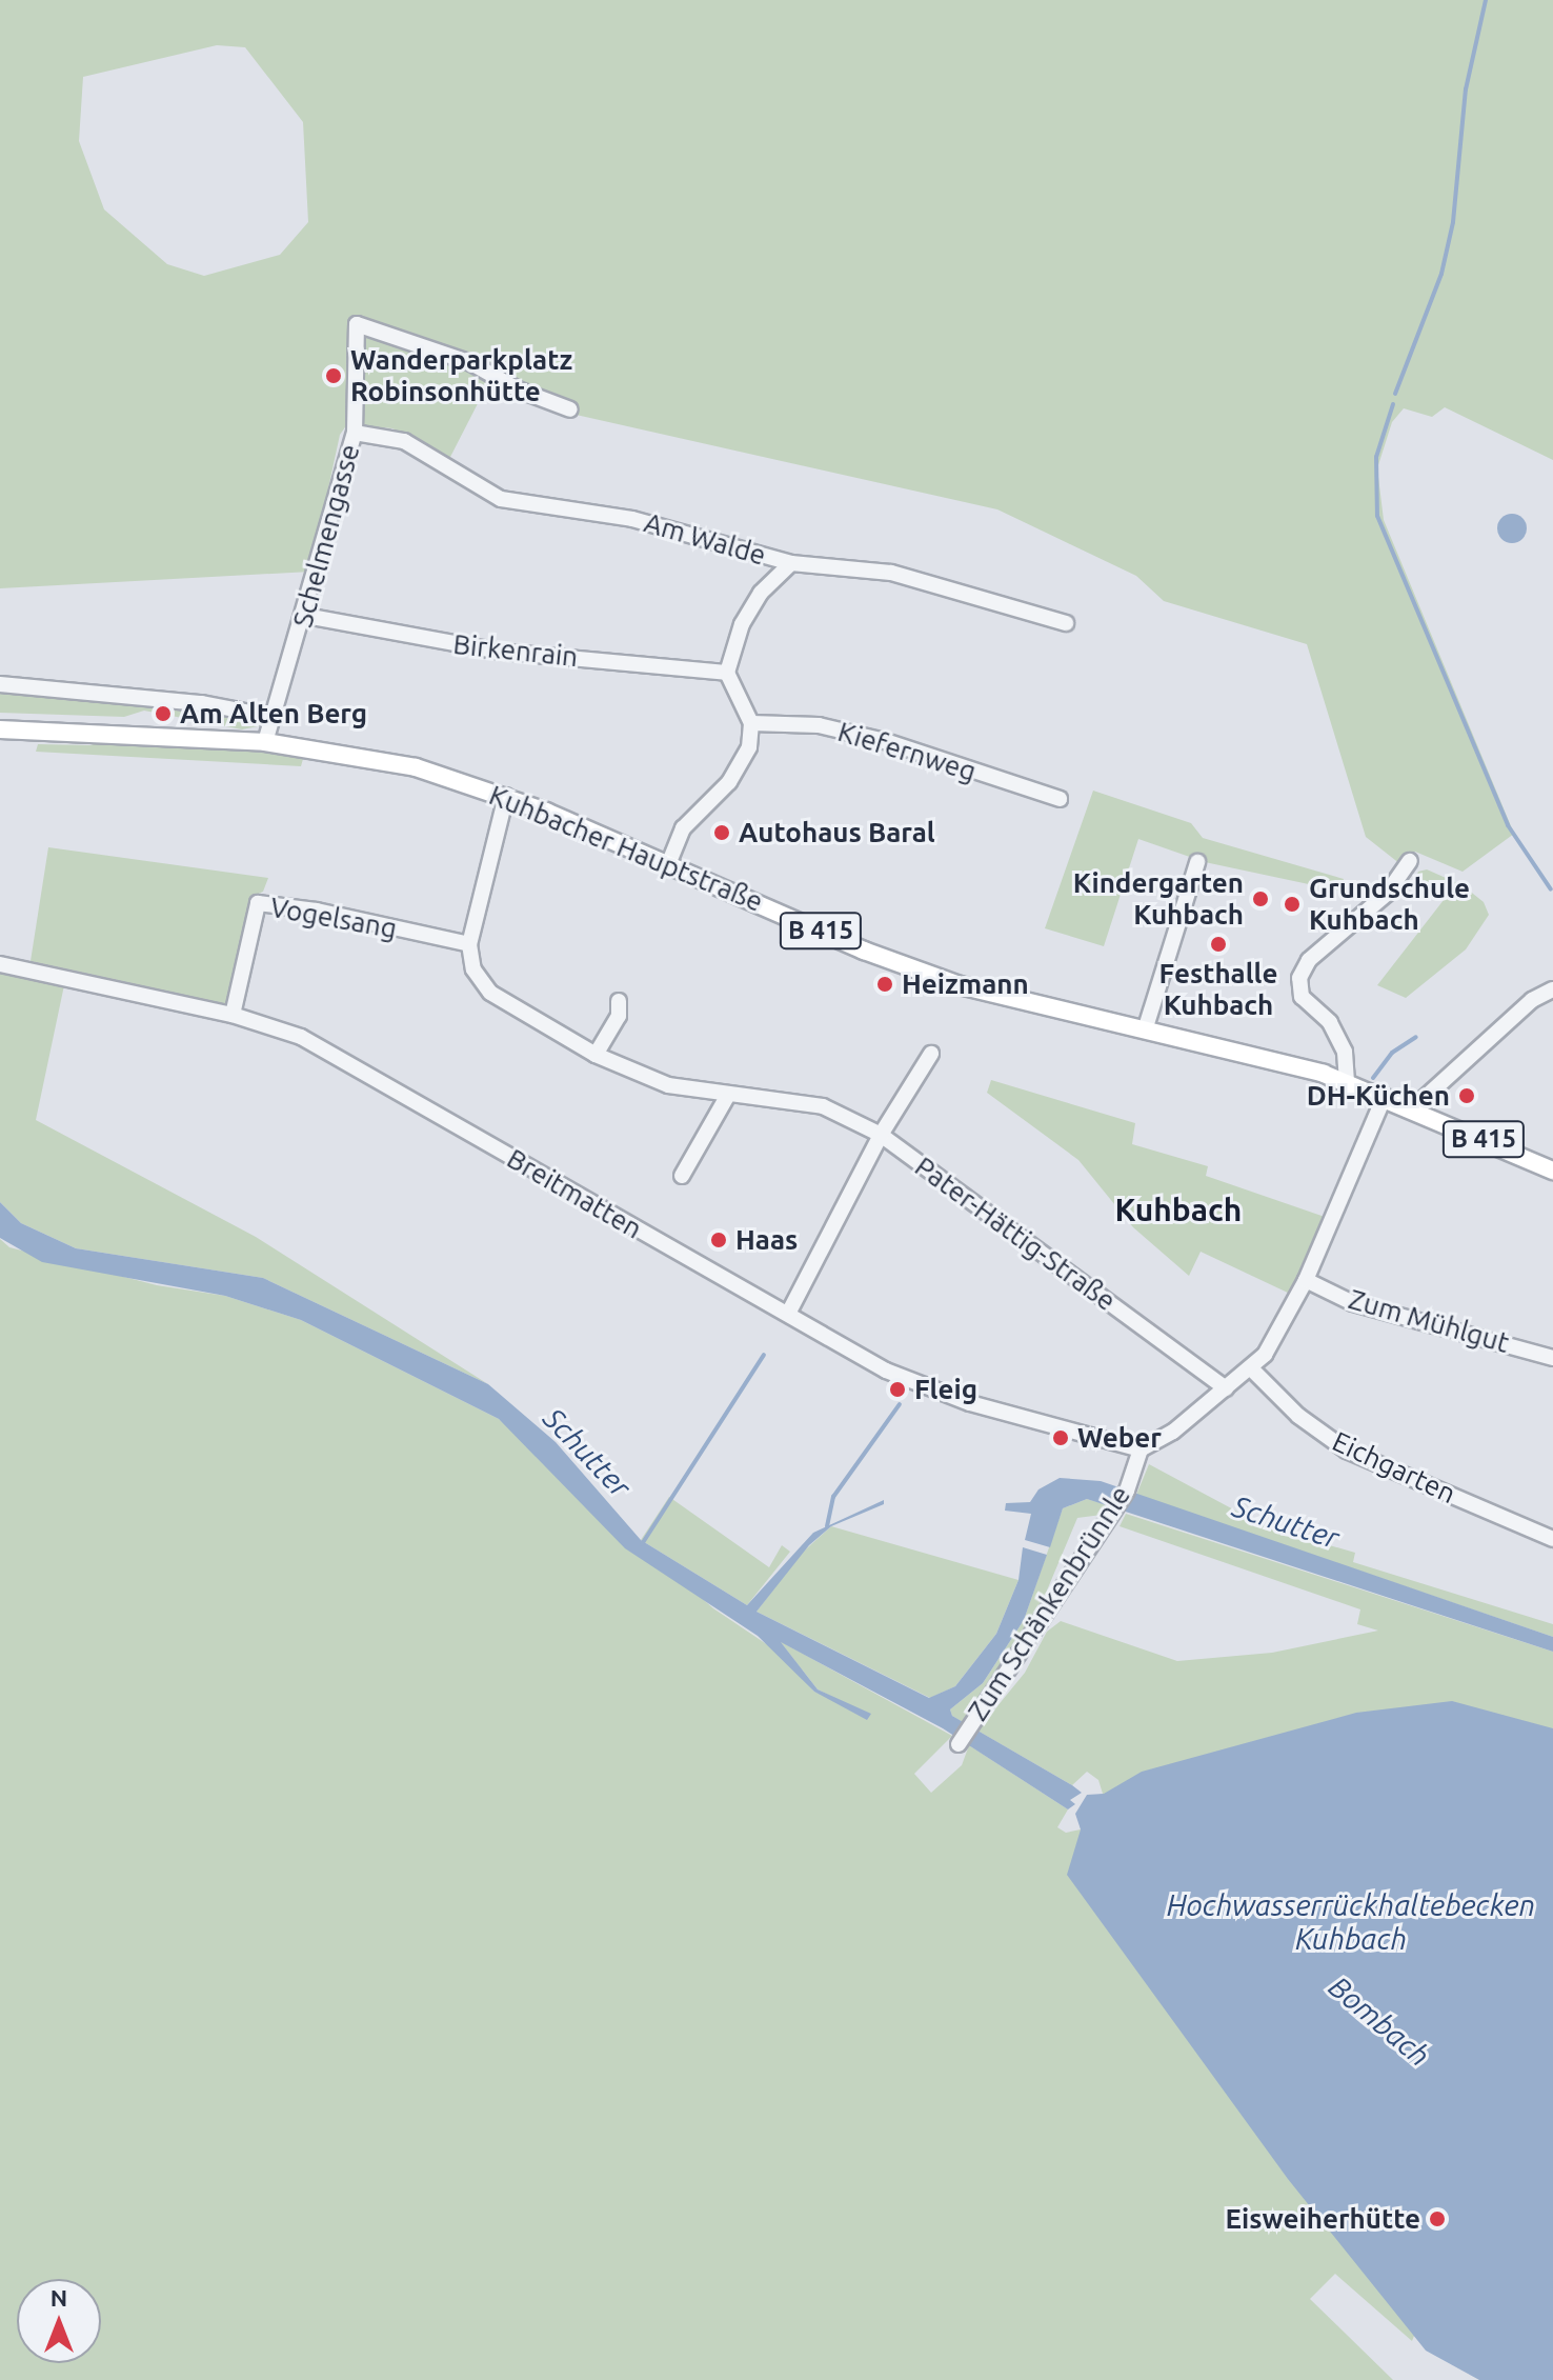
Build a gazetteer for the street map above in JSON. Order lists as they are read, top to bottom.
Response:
{
  "streets": {
    "main road": ["Kuhbacher Hauptstraße", "B 415"],
    "street": [
      "Schelmengasse",
      "Am Walde",
      "Birkenrain",
      "Kiefernweg",
      "Vogelsang",
      "Breitmatten",
      "Pater-Hättig-Straße",
      "Zum Mühlgut",
      "Eichgarten",
      "Zum Schänkenbrünnle"
    ]
  },
  "crossings": [
    ["Schelmengasse", "Am Walde"],
    ["Schelmengasse", "Birkenrain"],
    ["Schelmengasse", "Kuhbacher Hauptstraße"],
    ["Schelmengasse", "B 415"],
    ["Kuhbacher Hauptstraße", "B 415"],
    ["Vogelsang", "Breitmatten"],
    ["Vogelsang", "Pater-Hättig-Straße"],
    ["Breitmatten", "Zum Schänkenbrünnle"]
  ],
  "districts": ["Kuhbach"],
  "water": ["Schutter", "Hochwasserrückhaltebecken Kuhbach", "Bombach"],
  "places": [
    "Wanderparkplatz Robinsonhütte",
    "Am Alten Berg",
    "Autohaus Baral",
    "Kindergarten Kuhbach",
    "Grundschule Kuhbach",
    "Festhalle Kuhbach",
    "Heizmann",
    "DH-Küchen",
    "Haas",
    "Fleig",
    "Weber",
    "Eisweiherhütte"
  ],
  "north": "top"
}
